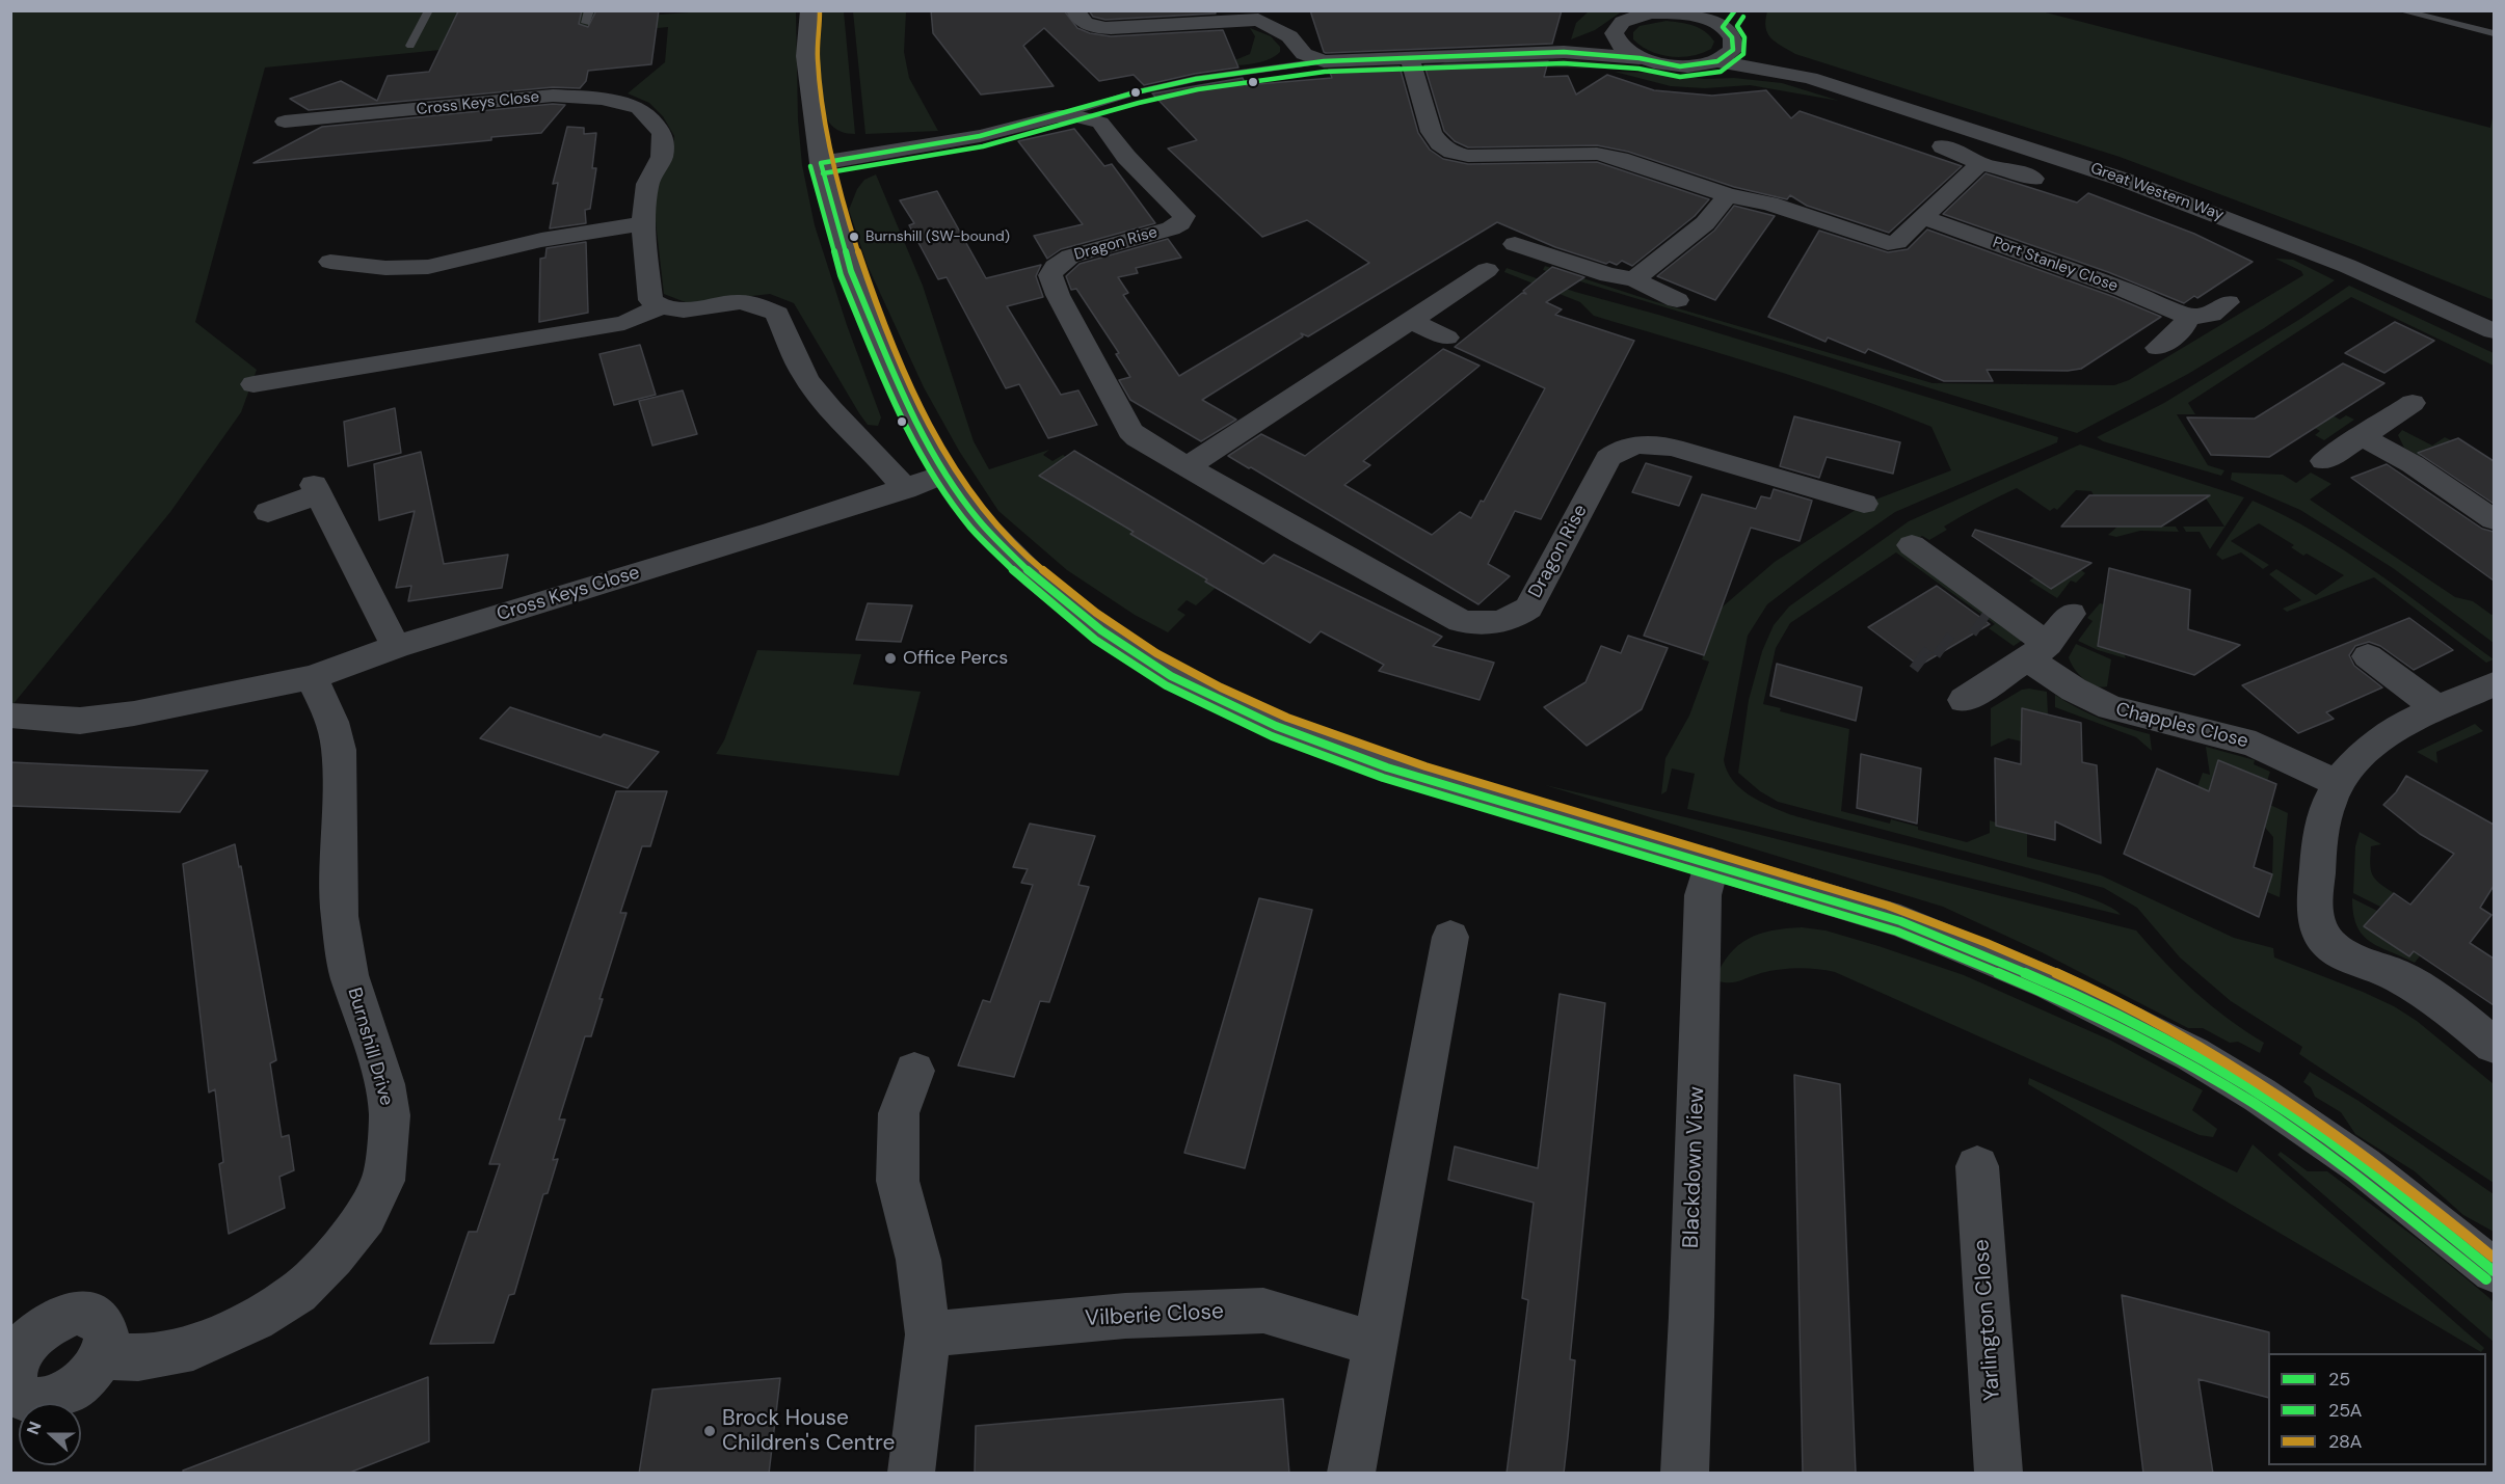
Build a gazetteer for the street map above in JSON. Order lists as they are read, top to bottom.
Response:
{
  "streets": {
    "street": [
      "Cross Keys Close",
      "Great Western Way",
      "Dragon Rise",
      "Port Stanley Close",
      "Chapples Close",
      "Burnshill Drive",
      "Blackdown View",
      "Vilberie Close",
      "Yarlington Close"
    ]
  },
  "places": ["Burnshill (SW-bound)", "Office Percs", "Brock House Children's Centre"],
  "lines": ["transit line 25", "transit line 28A", "transit line 25A"],
  "legend": ["25", "25A", "28A"],
  "north": "left"
}
